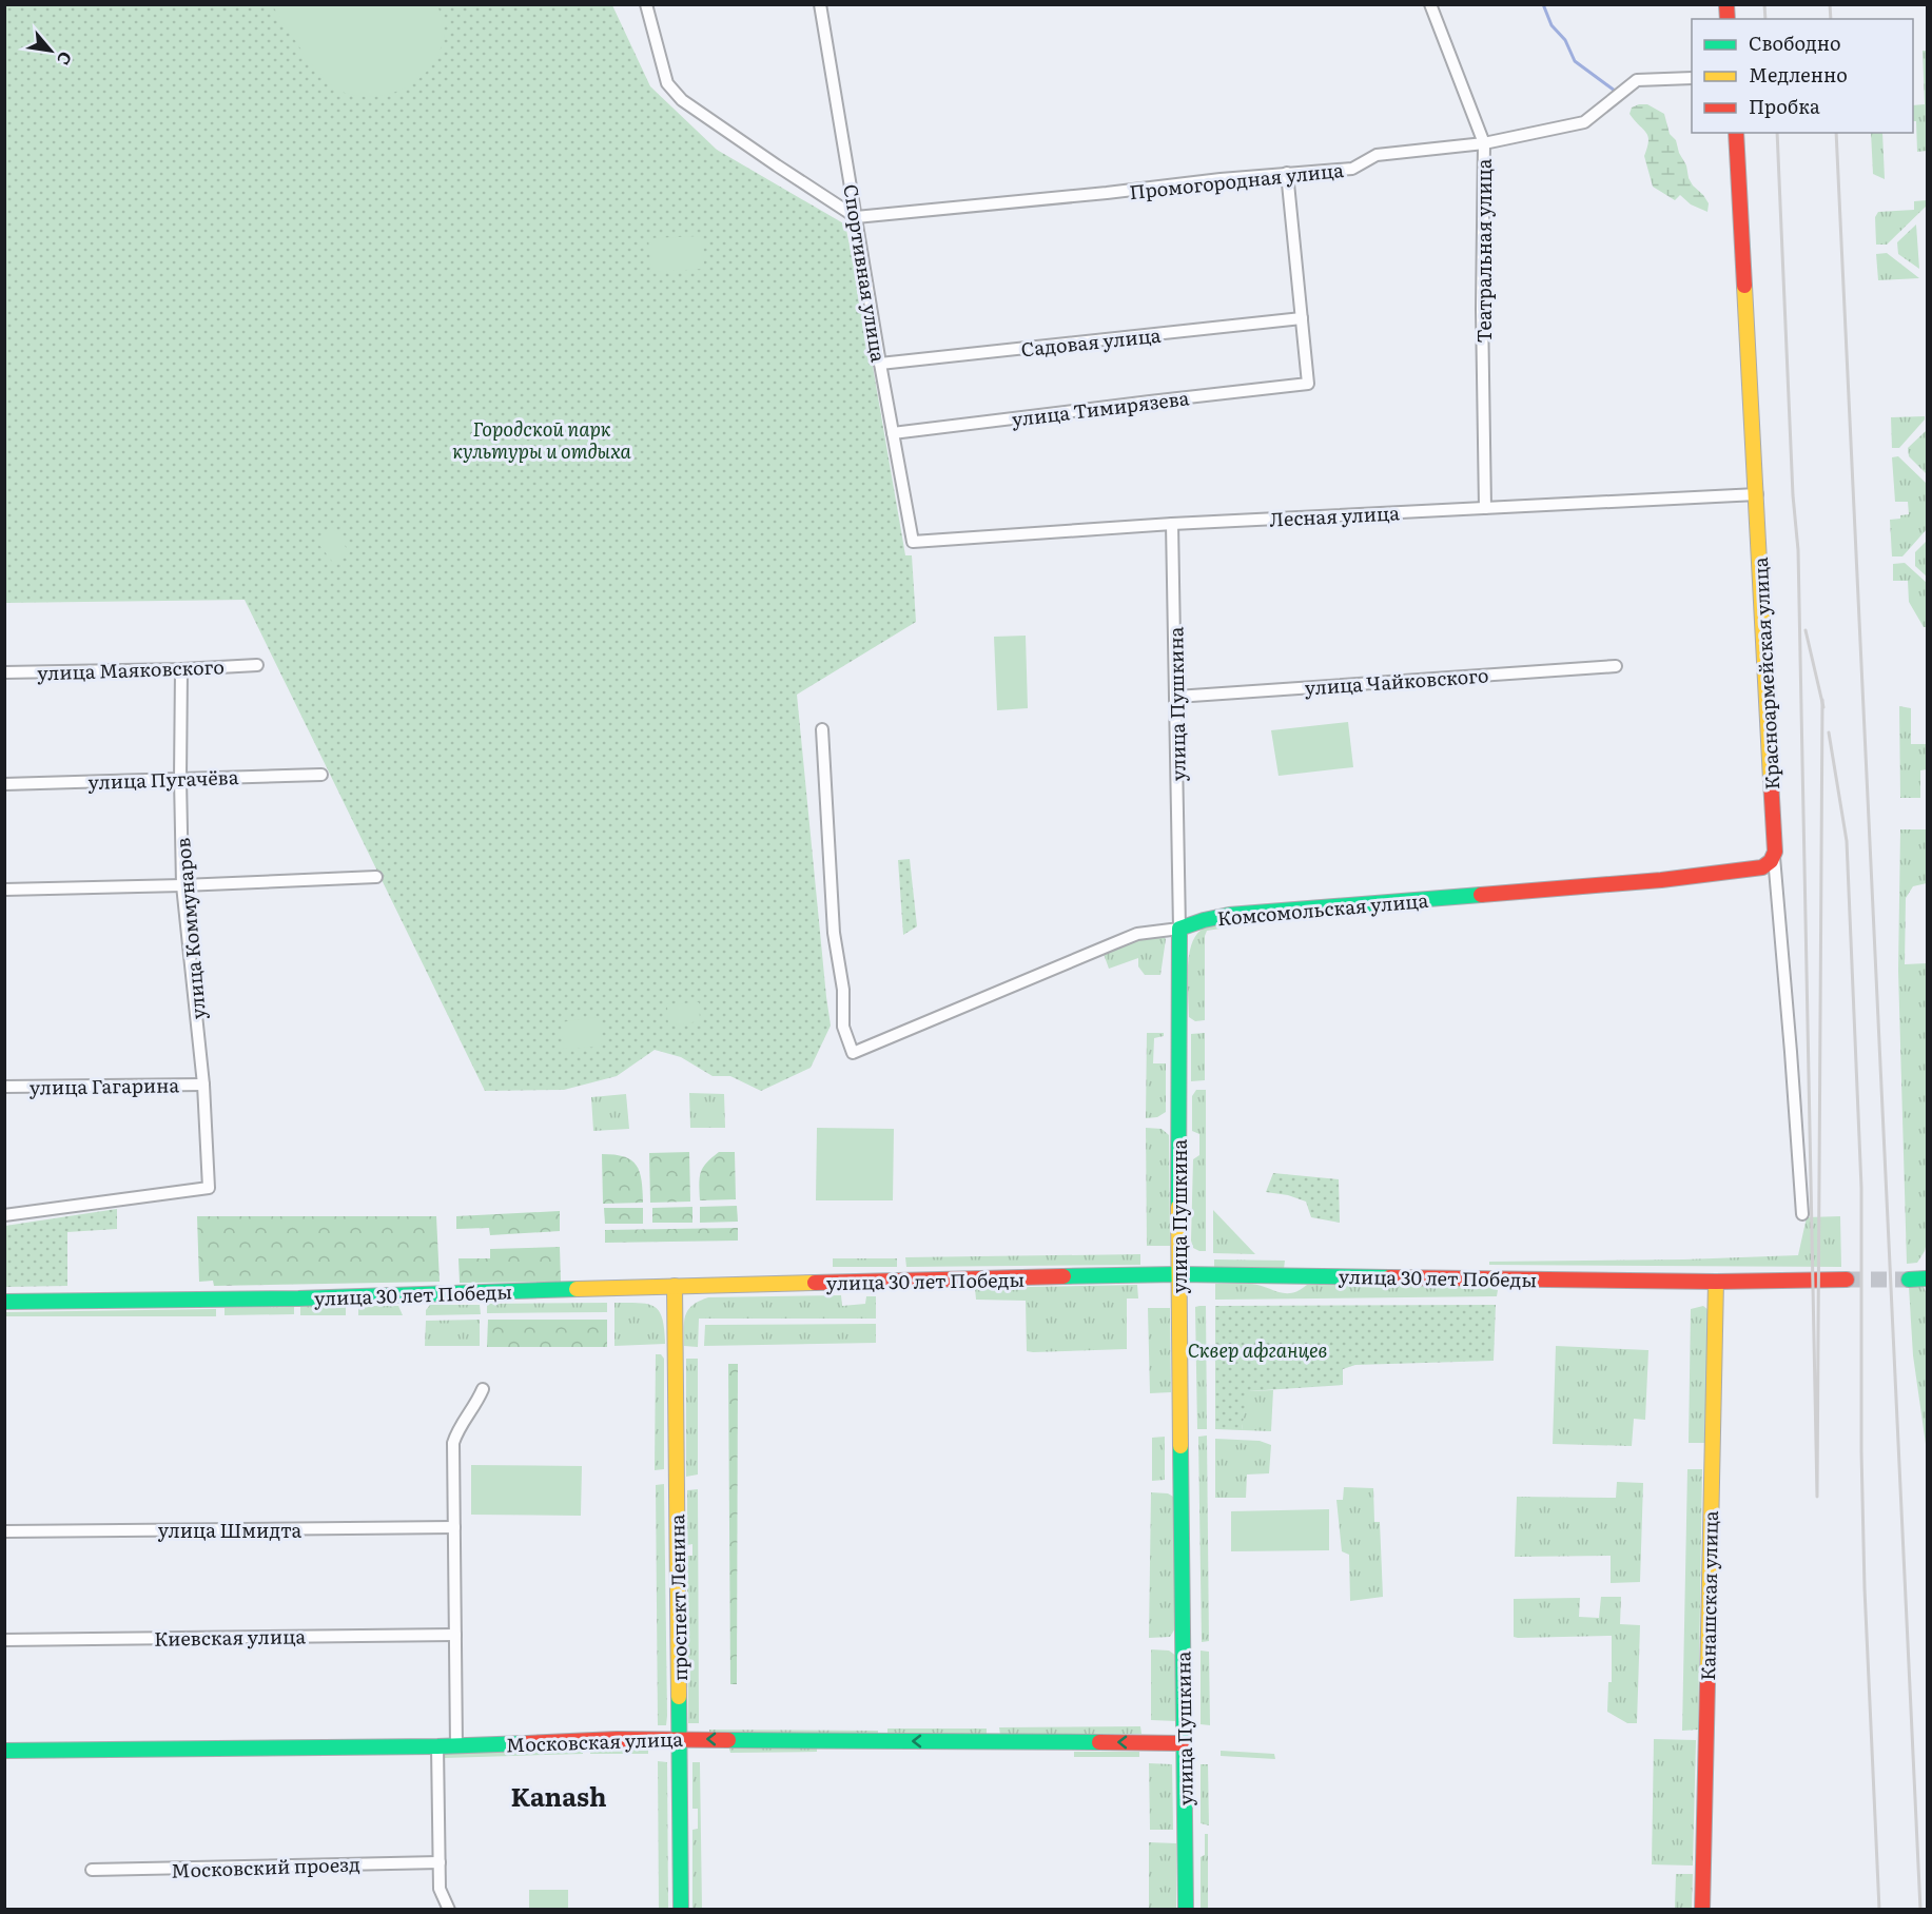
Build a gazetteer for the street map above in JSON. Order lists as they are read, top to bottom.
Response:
{
  "streets": {
    "street": [
      "Промогородная улица",
      "Театральная улица",
      "Спортивная улица",
      "Садовая улица",
      "улица Тимирязева",
      "Лесная улица",
      "улица Маяковского",
      "Красноармейская улица",
      "улица Чайковского",
      "улица Пушкина",
      "улица Пугачёва",
      "Комсомольская улица",
      "улица Коммунаров",
      "улица Гагарина",
      "улица 30 лет Победы",
      "улица Шмидта",
      "Канашская улица",
      "проспект Ленина",
      "Киевская улица",
      "Московская улица",
      "Московский проезд"
    ]
  },
  "crossings": [
    ["Промогородная улица", "Театральная улица"],
    ["Промогородная улица", "Спортивная улица"],
    ["Театральная улица", "Лесная улица"],
    ["Спортивная улица", "Садовая улица"],
    ["Спортивная улица", "улица Тимирязева"],
    ["Спортивная улица", "Лесная улица"],
    ["Садовая улица", "улица Тимирязева"],
    ["Лесная улица", "Красноармейская улица"],
    ["Лесная улица", "улица Пушкина"],
    ["улица Маяковского", "улица Коммунаров"],
    ["Красноармейская улица", "Комсомольская улица"],
    ["улица Чайковского", "улица Пушкина"],
    ["улица Пушкина", "Комсомольская улица"],
    ["улица Пушкина", "улица 30 лет Победы"],
    ["улица Пушкина", "Московская улица"],
    ["улица Пугачёва", "улица Коммунаров"],
    ["улица Коммунаров", "улица Гагарина"],
    ["улица 30 лет Победы", "Канашская улица"],
    ["улица 30 лет Победы", "проспект Ленина"],
    ["проспект Ленина", "Московская улица"]
  ],
  "one_way": ["Московская улица"],
  "districts": ["Kanash"],
  "parks": ["Городской парк культуры и отдыха", "Сквер афганцев"],
  "legend": ["Свободно", "Медленно", "Пробка"],
  "north": "bottom right"
}
